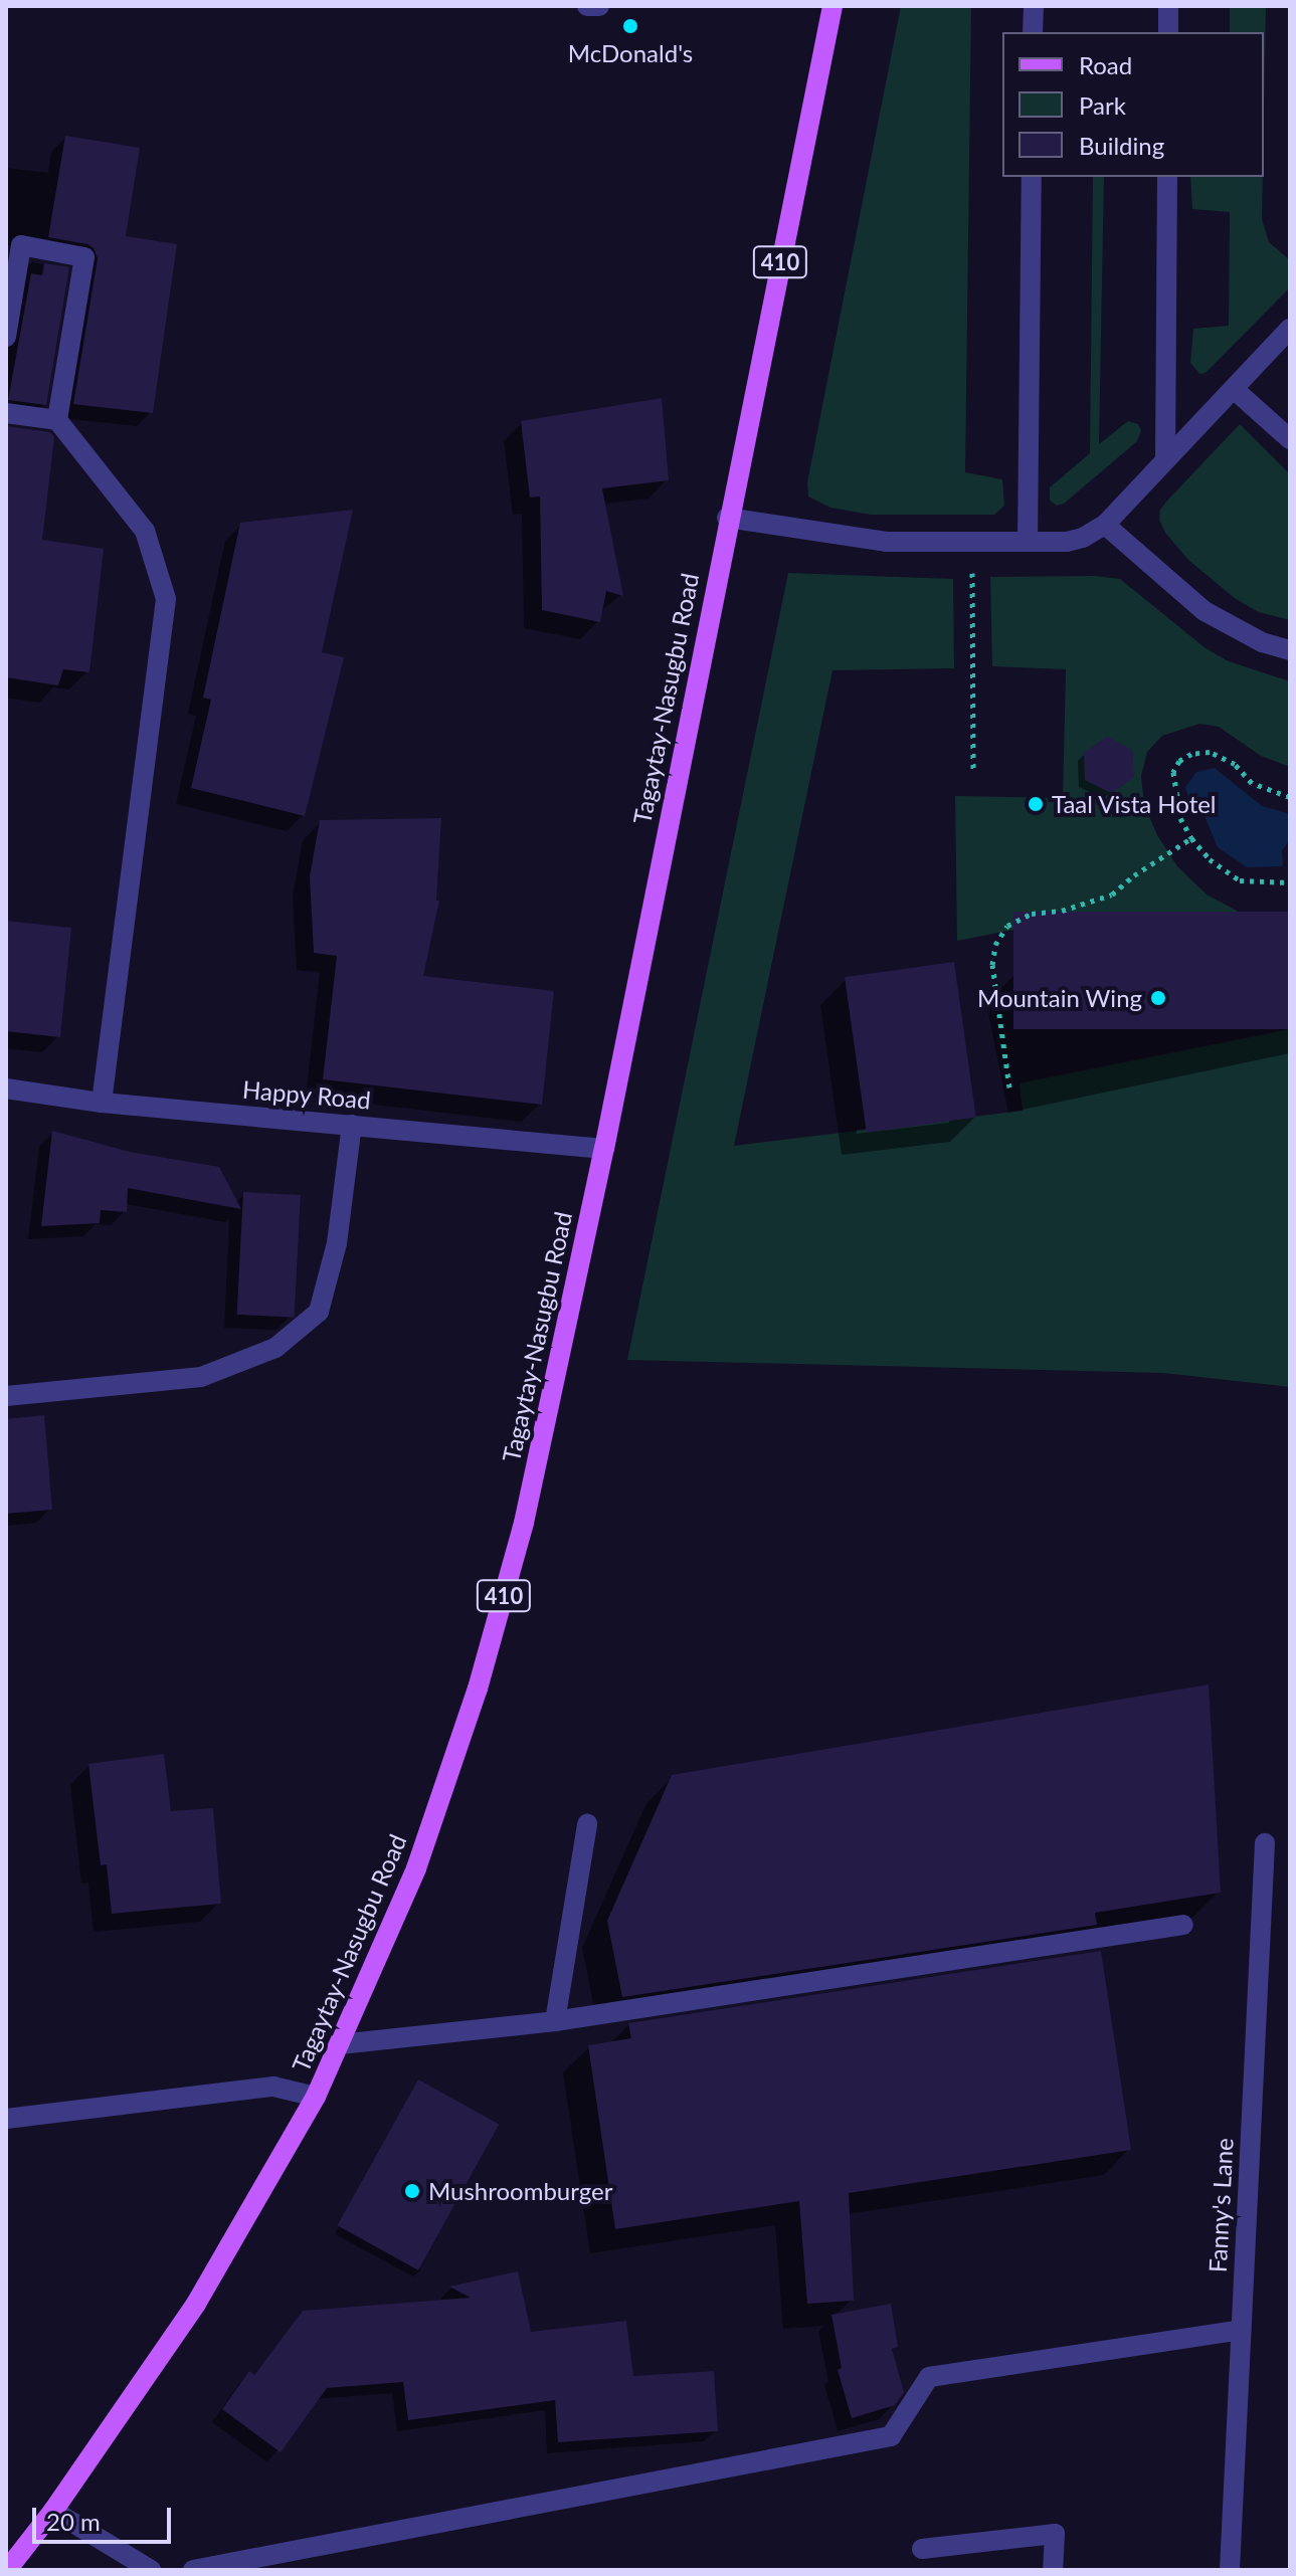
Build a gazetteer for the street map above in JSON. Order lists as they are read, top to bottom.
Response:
{
  "streets": {
    "main road": ["410", "Tagaytay-Nasugbu Road"],
    "street": ["Happy Road", "Fanny's Lane"]
  },
  "crossings": [
    ["Tagaytay-Nasugbu Road", "Happy Road"]
  ],
  "places": [
    "McDonald's",
    "Taal Vista Hotel",
    "Mountain Wing",
    "Mushroomburger"
  ],
  "legend": ["Road", "Park", "Building"],
  "scale_bar": "20 m"
}
